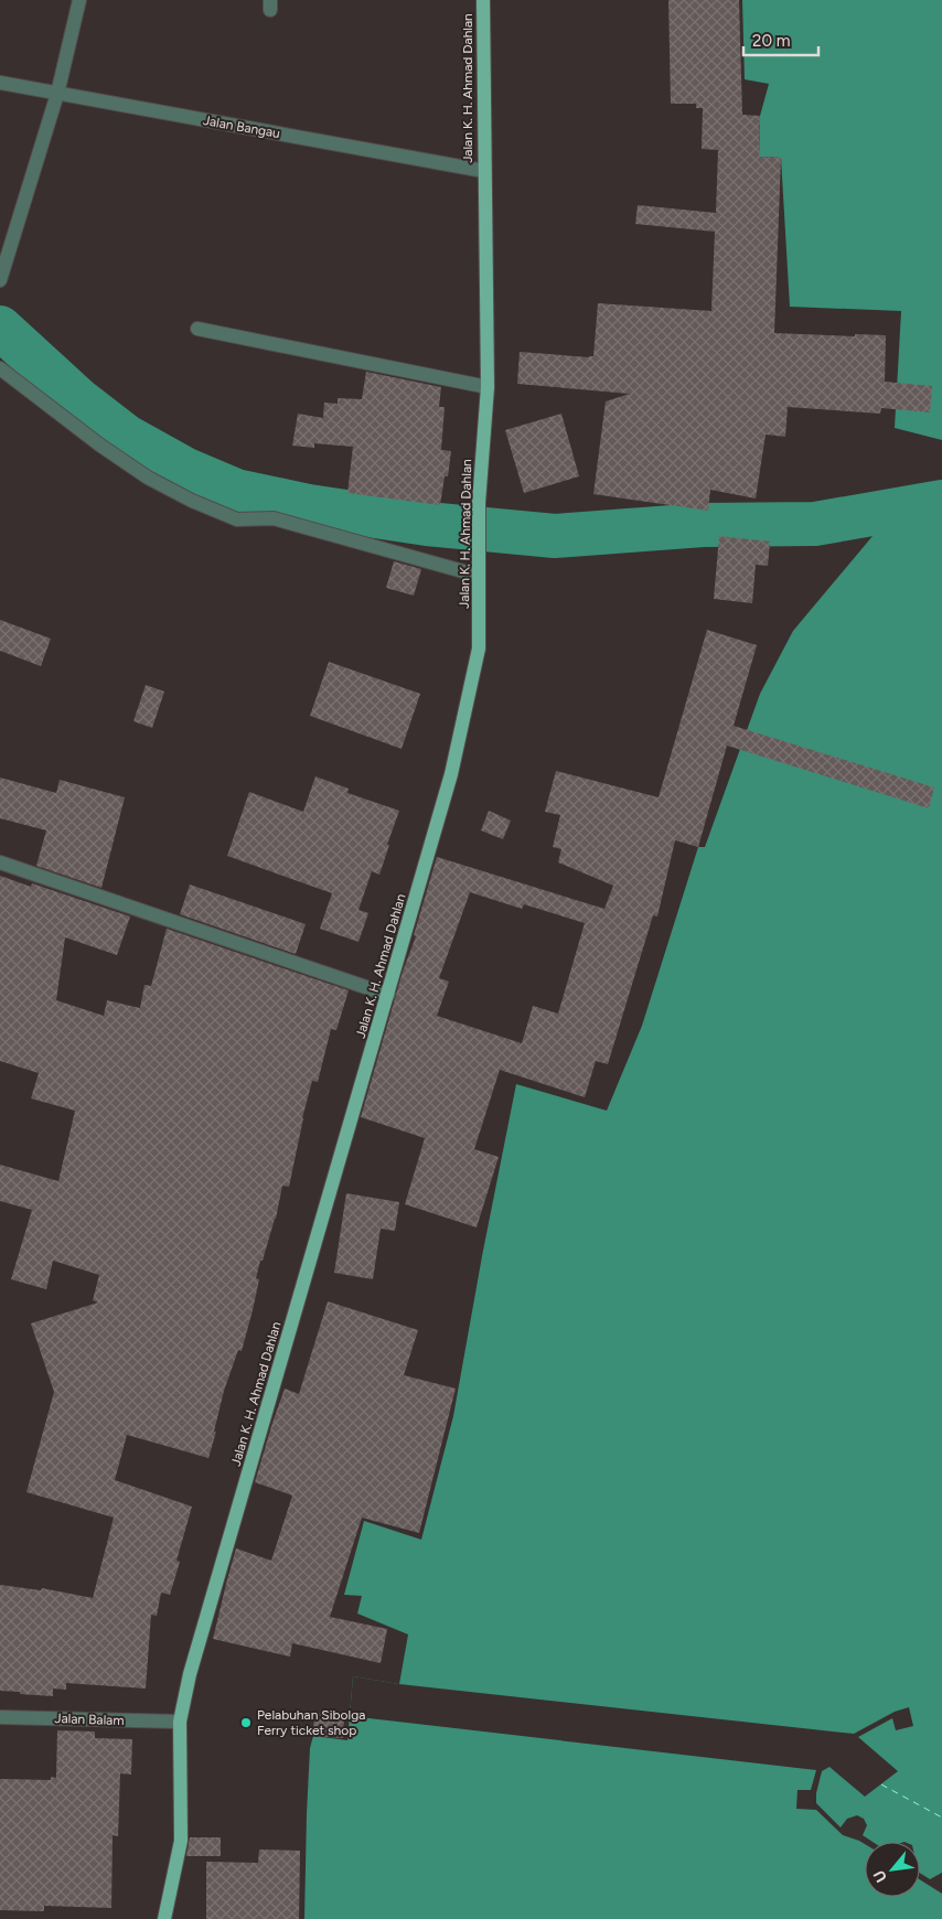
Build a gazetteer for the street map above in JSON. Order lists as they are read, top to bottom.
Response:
{
  "streets": {
    "main road": ["Jalan K. H. Ahmad Dahlan"],
    "street": ["Jalan Bangau", "Jalan Balam"]
  },
  "crossings": [
    ["Jalan K. H. Ahmad Dahlan", "Jalan Bangau"],
    ["Jalan K. H. Ahmad Dahlan", "Jalan Balam"]
  ],
  "places": ["Pelabuhan Sibolga Ferry ticket shop"],
  "scale_bar": "20 m",
  "north": "bottom left"
}
